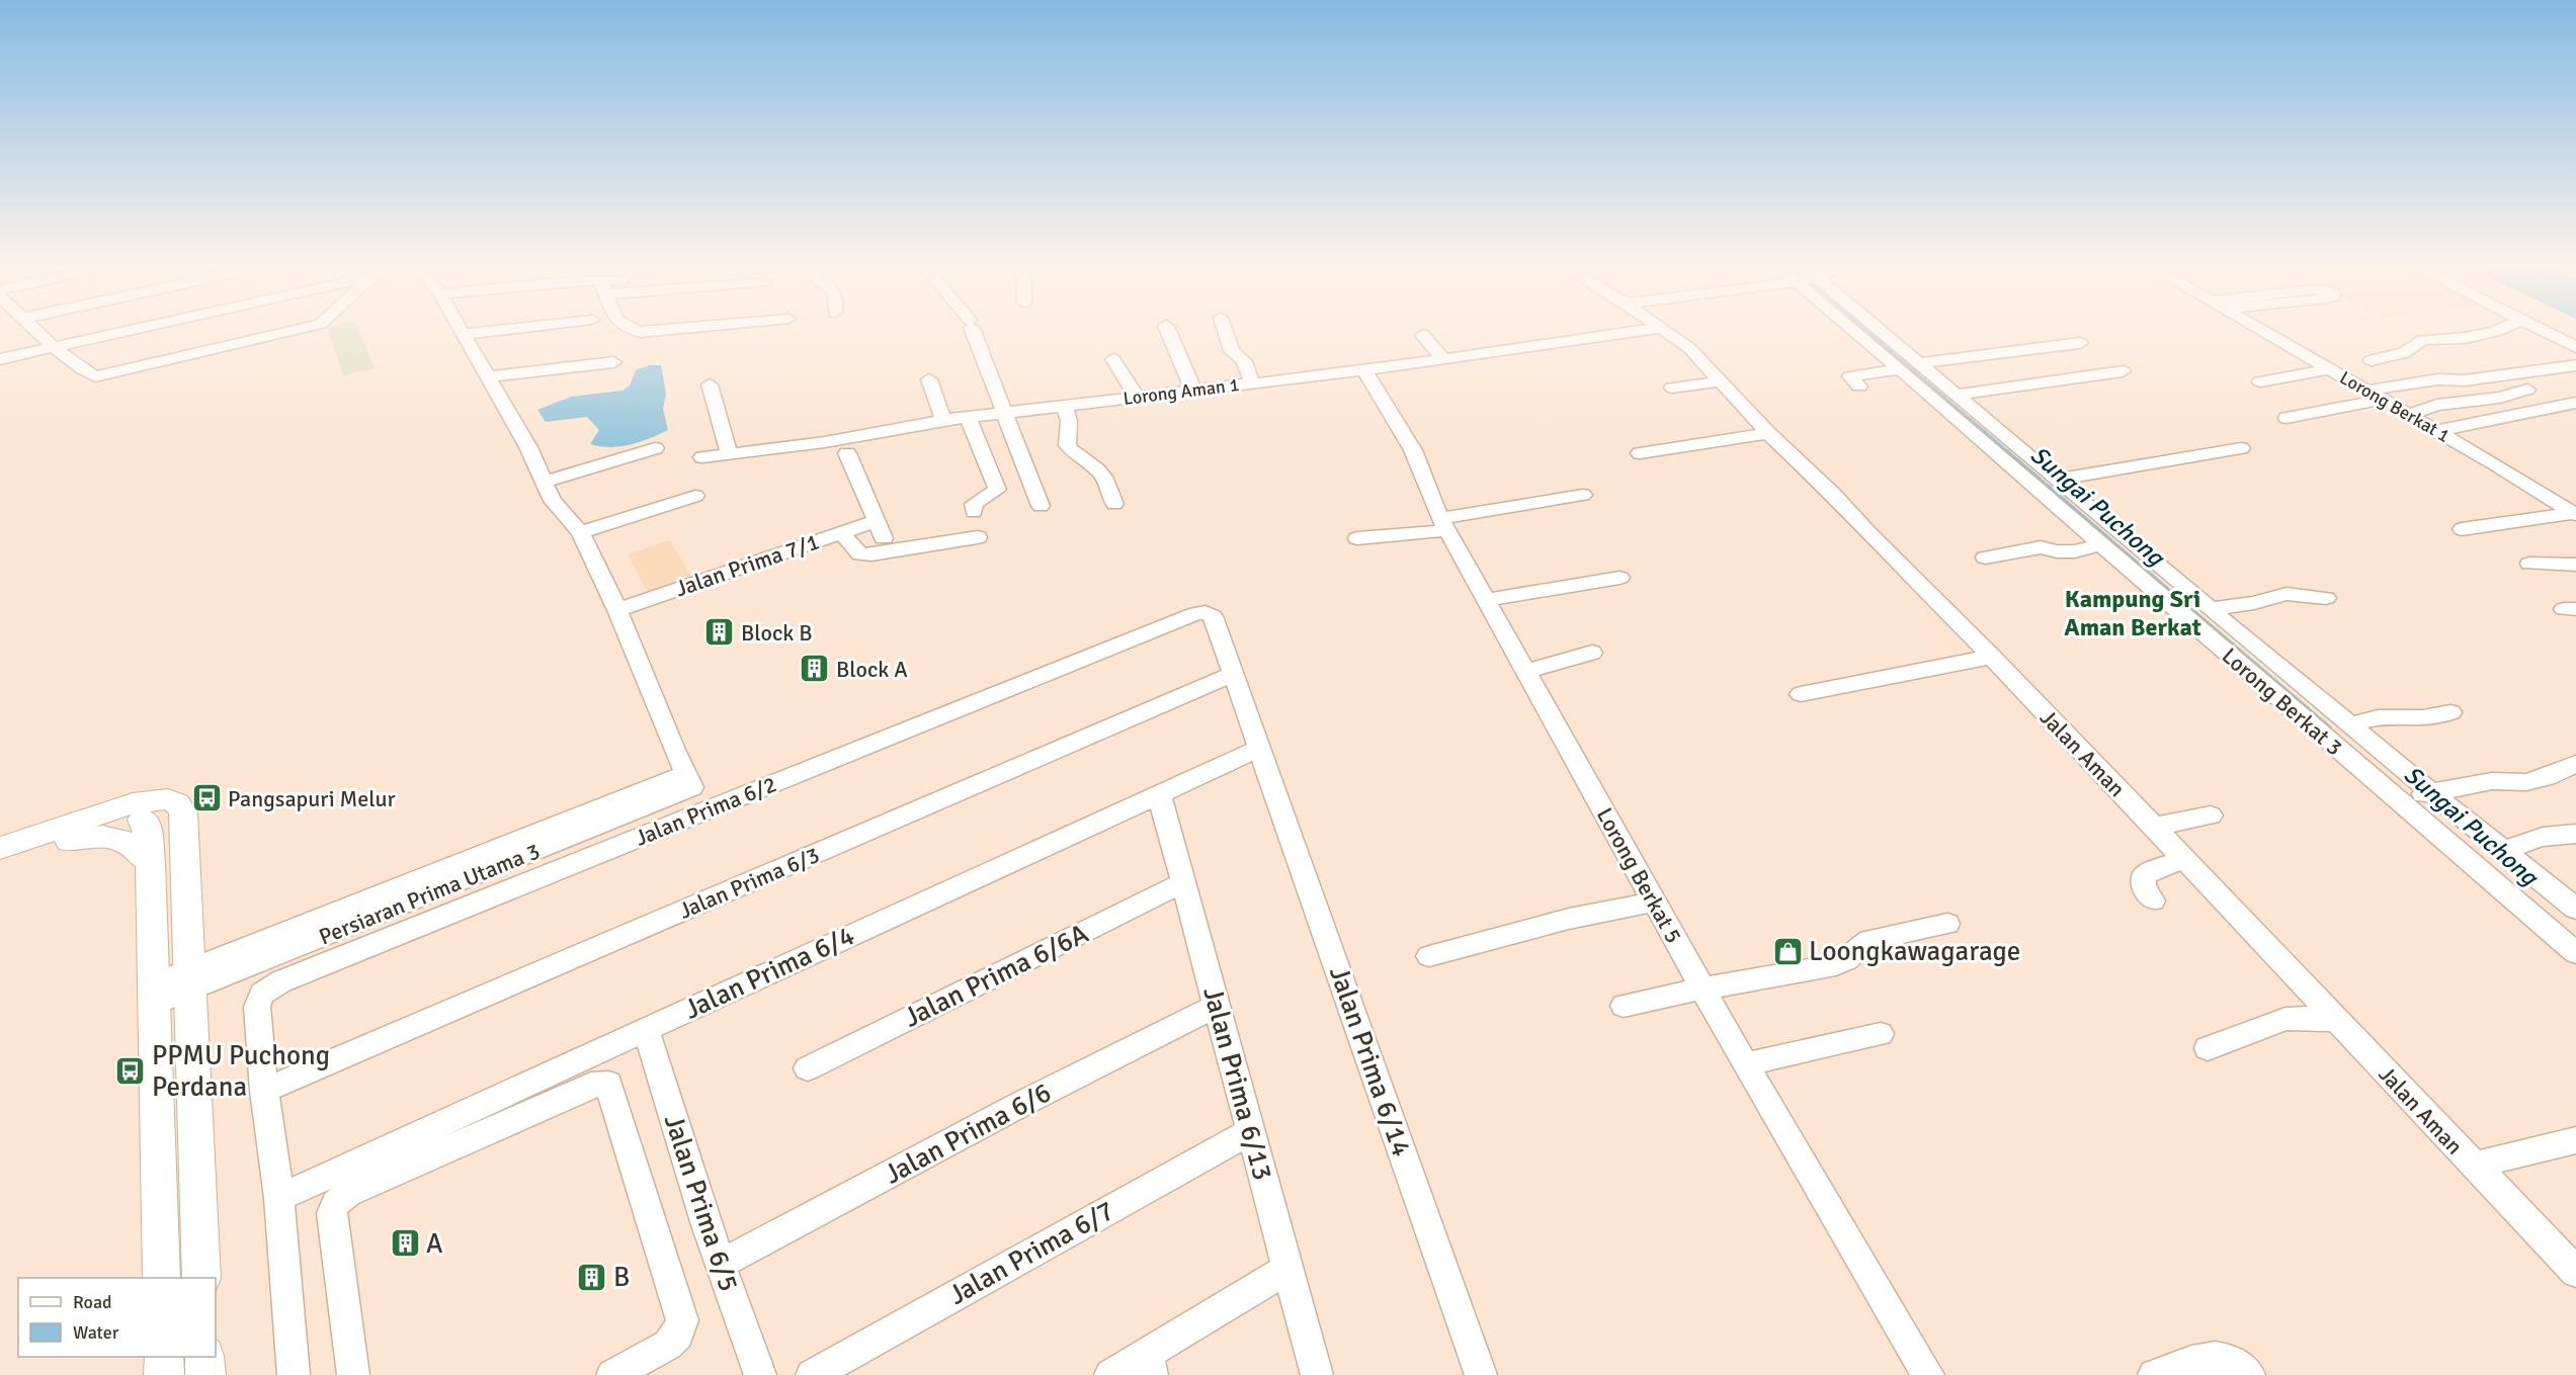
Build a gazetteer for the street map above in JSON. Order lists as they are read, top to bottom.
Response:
{
  "streets": {
    "street": [
      "Lorong Aman 1",
      "Lorong Berkat 1",
      "Jalan Prima 7/1",
      "Lorong Berkat 3",
      "Jalan Aman",
      "Jalan Prima 6/2",
      "Lorong Berkat 5",
      "Jalan Prima 6/3",
      "Persiaran Prima Utama 3",
      "Jalan Prima 6/4",
      "Jalan Prima 6/6A",
      "Jalan Prima 6/14",
      "Jalan Prima 6/13",
      "Jalan Prima 6/6",
      "Jalan Prima 6/5",
      "Jalan Prima 6/7"
    ]
  },
  "crossings": [
    ["Lorong Aman 1", "Lorong Berkat 5"],
    ["Jalan Prima 6/2", "Jalan Prima 6/3"],
    ["Jalan Prima 6/2", "Jalan Prima 6/4"],
    ["Jalan Prima 6/2", "Jalan Prima 6/14"],
    ["Jalan Prima 6/4", "Jalan Prima 6/14"],
    ["Jalan Prima 6/4", "Jalan Prima 6/13"],
    ["Jalan Prima 6/4", "Jalan Prima 6/5"],
    ["Jalan Prima 6/6A", "Jalan Prima 6/13"],
    ["Jalan Prima 6/13", "Jalan Prima 6/6"],
    ["Jalan Prima 6/13", "Jalan Prima 6/7"],
    ["Jalan Prima 6/6", "Jalan Prima 6/5"]
  ],
  "districts": ["Kampung Sri Aman Berkat"],
  "water": ["Sungai Puchong"],
  "places": {
    "building": [
      "Block B",
      "Block A",
      "A",
      "B"
    ],
    "bus stop": ["Pangsapuri Melur", "PPMU Puchong Perdana"],
    "shop": ["Loongkawagarage"]
  },
  "legend": ["Road", "Water"]
}
